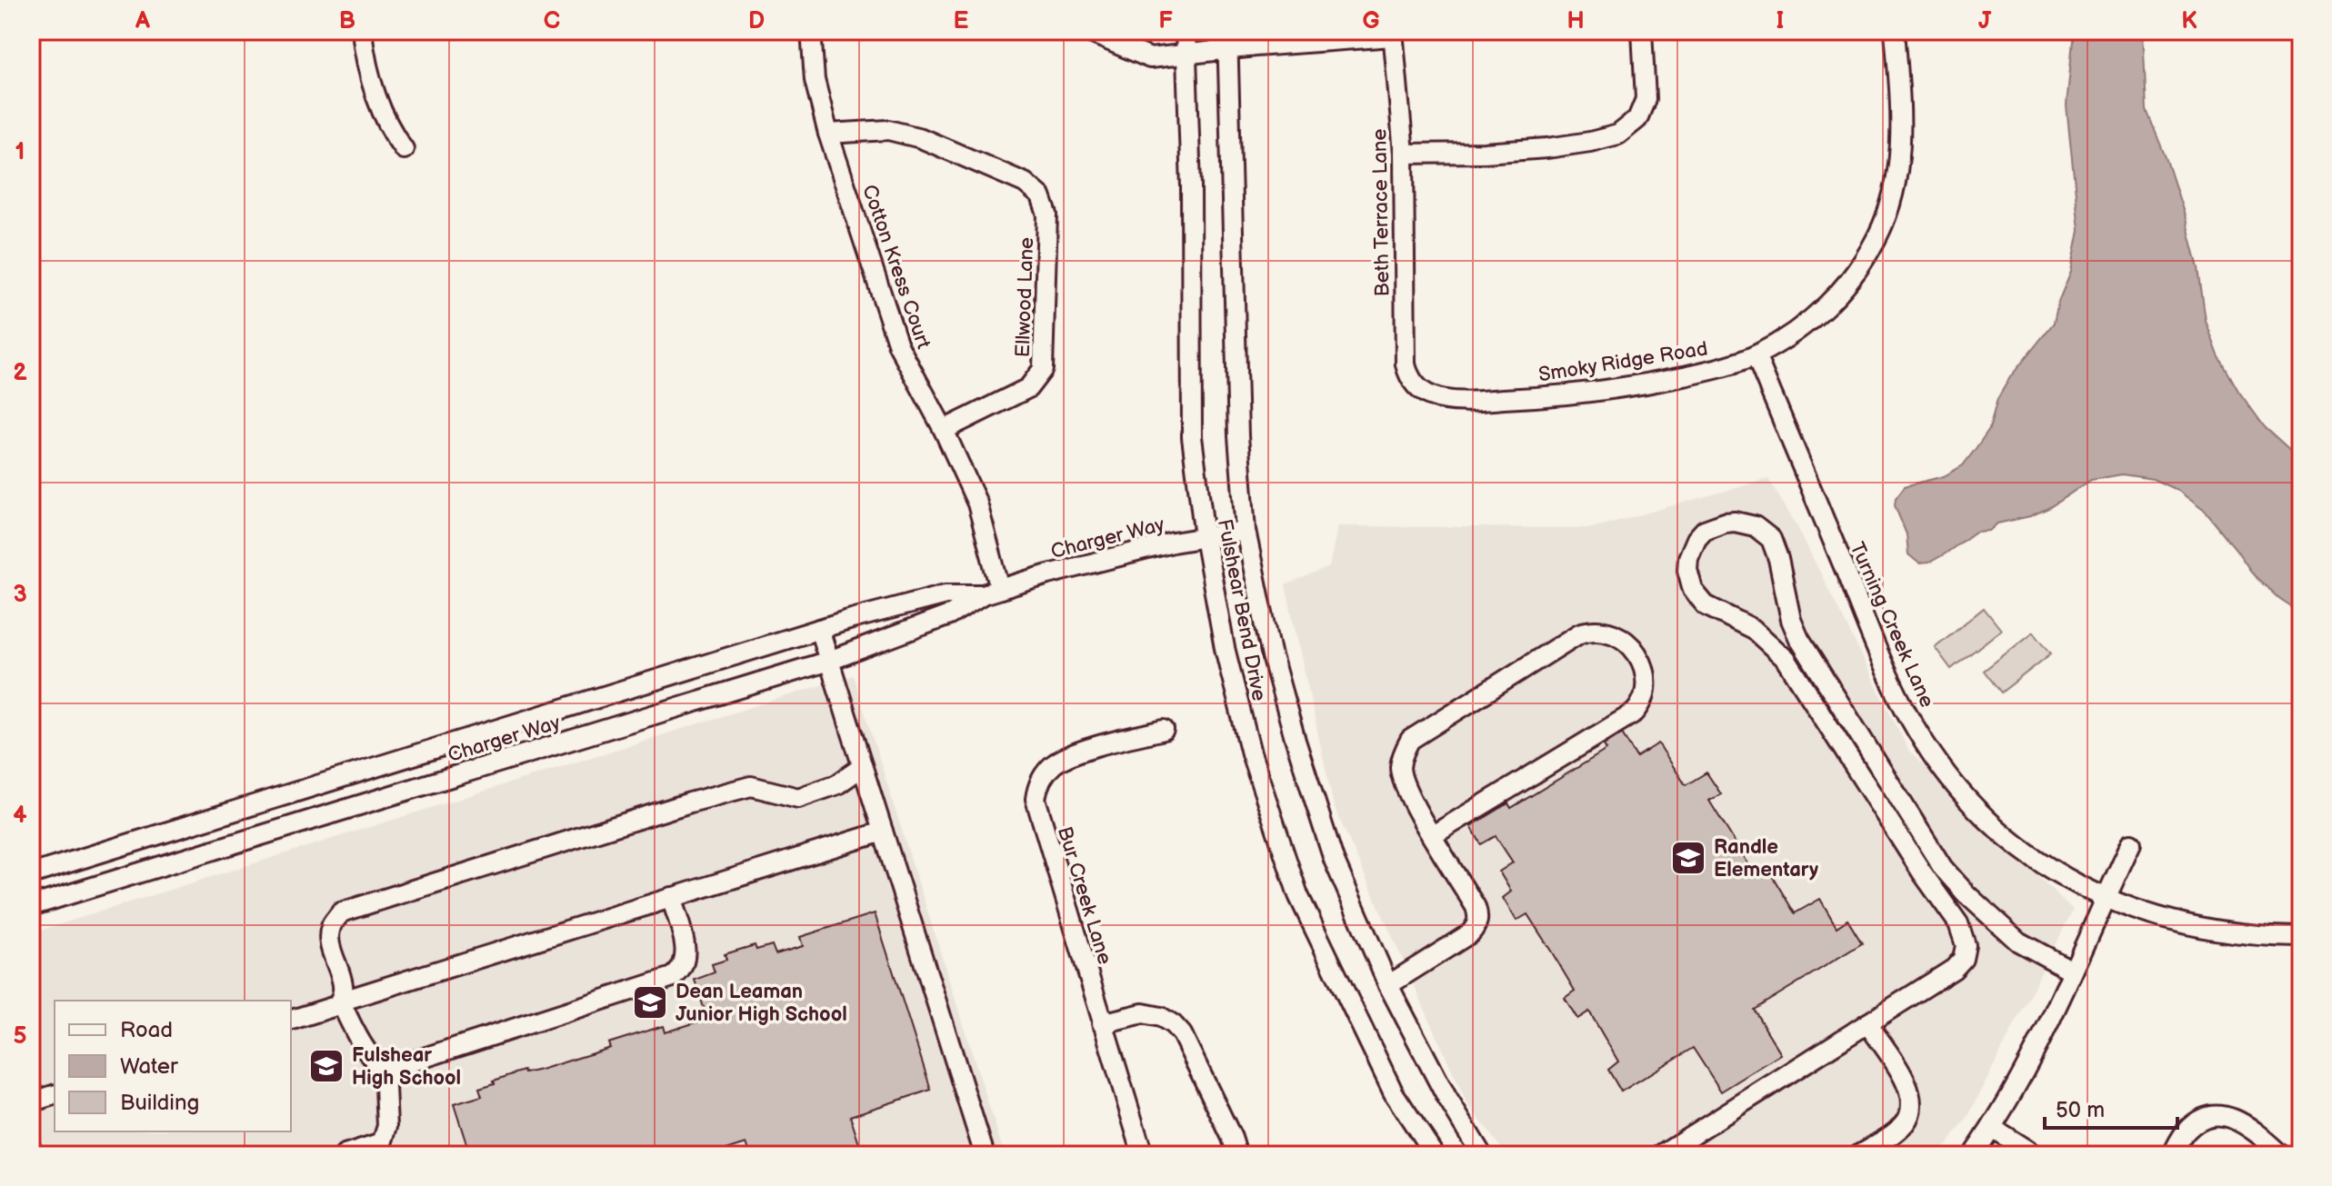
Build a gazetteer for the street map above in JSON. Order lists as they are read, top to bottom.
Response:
{
  "streets": {
    "street": [
      "Beth Terrace Lane",
      "Cotton Kress Court",
      "Ellwood Lane",
      "Smoky Ridge Road",
      "Charger Way",
      "Fulshear Bend Drive",
      "Turning Creek Lane",
      "Bur Creek Lane"
    ]
  },
  "crossings": [
    ["Beth Terrace Lane", "Smoky Ridge Road"],
    ["Cotton Kress Court", "Ellwood Lane"],
    ["Cotton Kress Court", "Charger Way"],
    ["Smoky Ridge Road", "Turning Creek Lane"],
    ["Charger Way", "Fulshear Bend Drive"]
  ],
  "places": {
    "school or university": ["Randle Elementary", "Dean Leaman Junior High School", "Fulshear High School"]
  },
  "legend": ["Road", "Water", "Building"],
  "scale_bar": "50 m",
  "grid": {
    "columns": [
      "A",
      "B",
      "C",
      "D",
      "E",
      "F",
      "G",
      "H",
      "I",
      "J",
      "K"
    ],
    "rows": [
      "1",
      "2",
      "3",
      "4",
      "5"
    ]
  }
}
